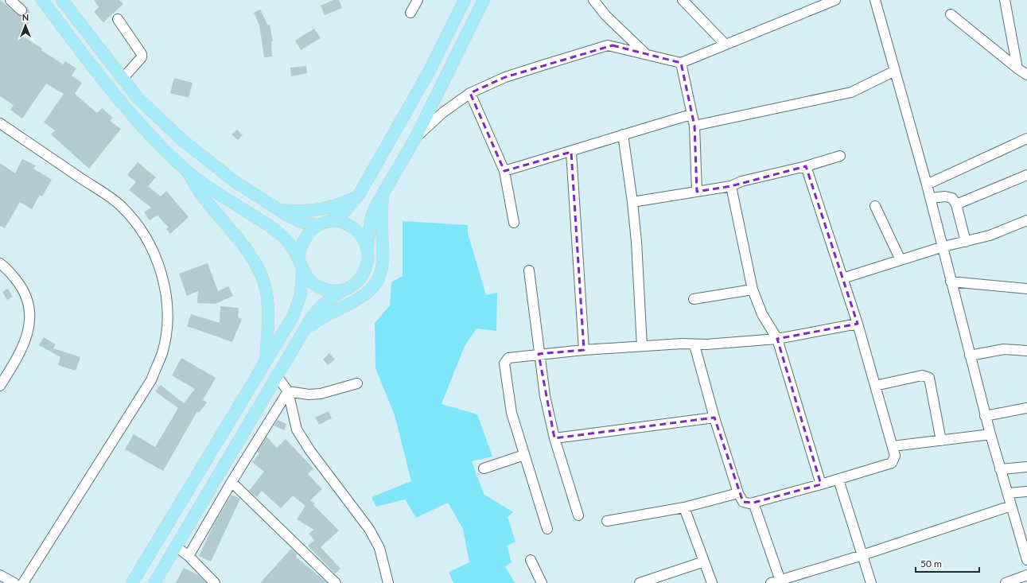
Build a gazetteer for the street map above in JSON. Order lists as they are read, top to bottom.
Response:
{
  "scale_bar": "50 m",
  "north": "top"
}
